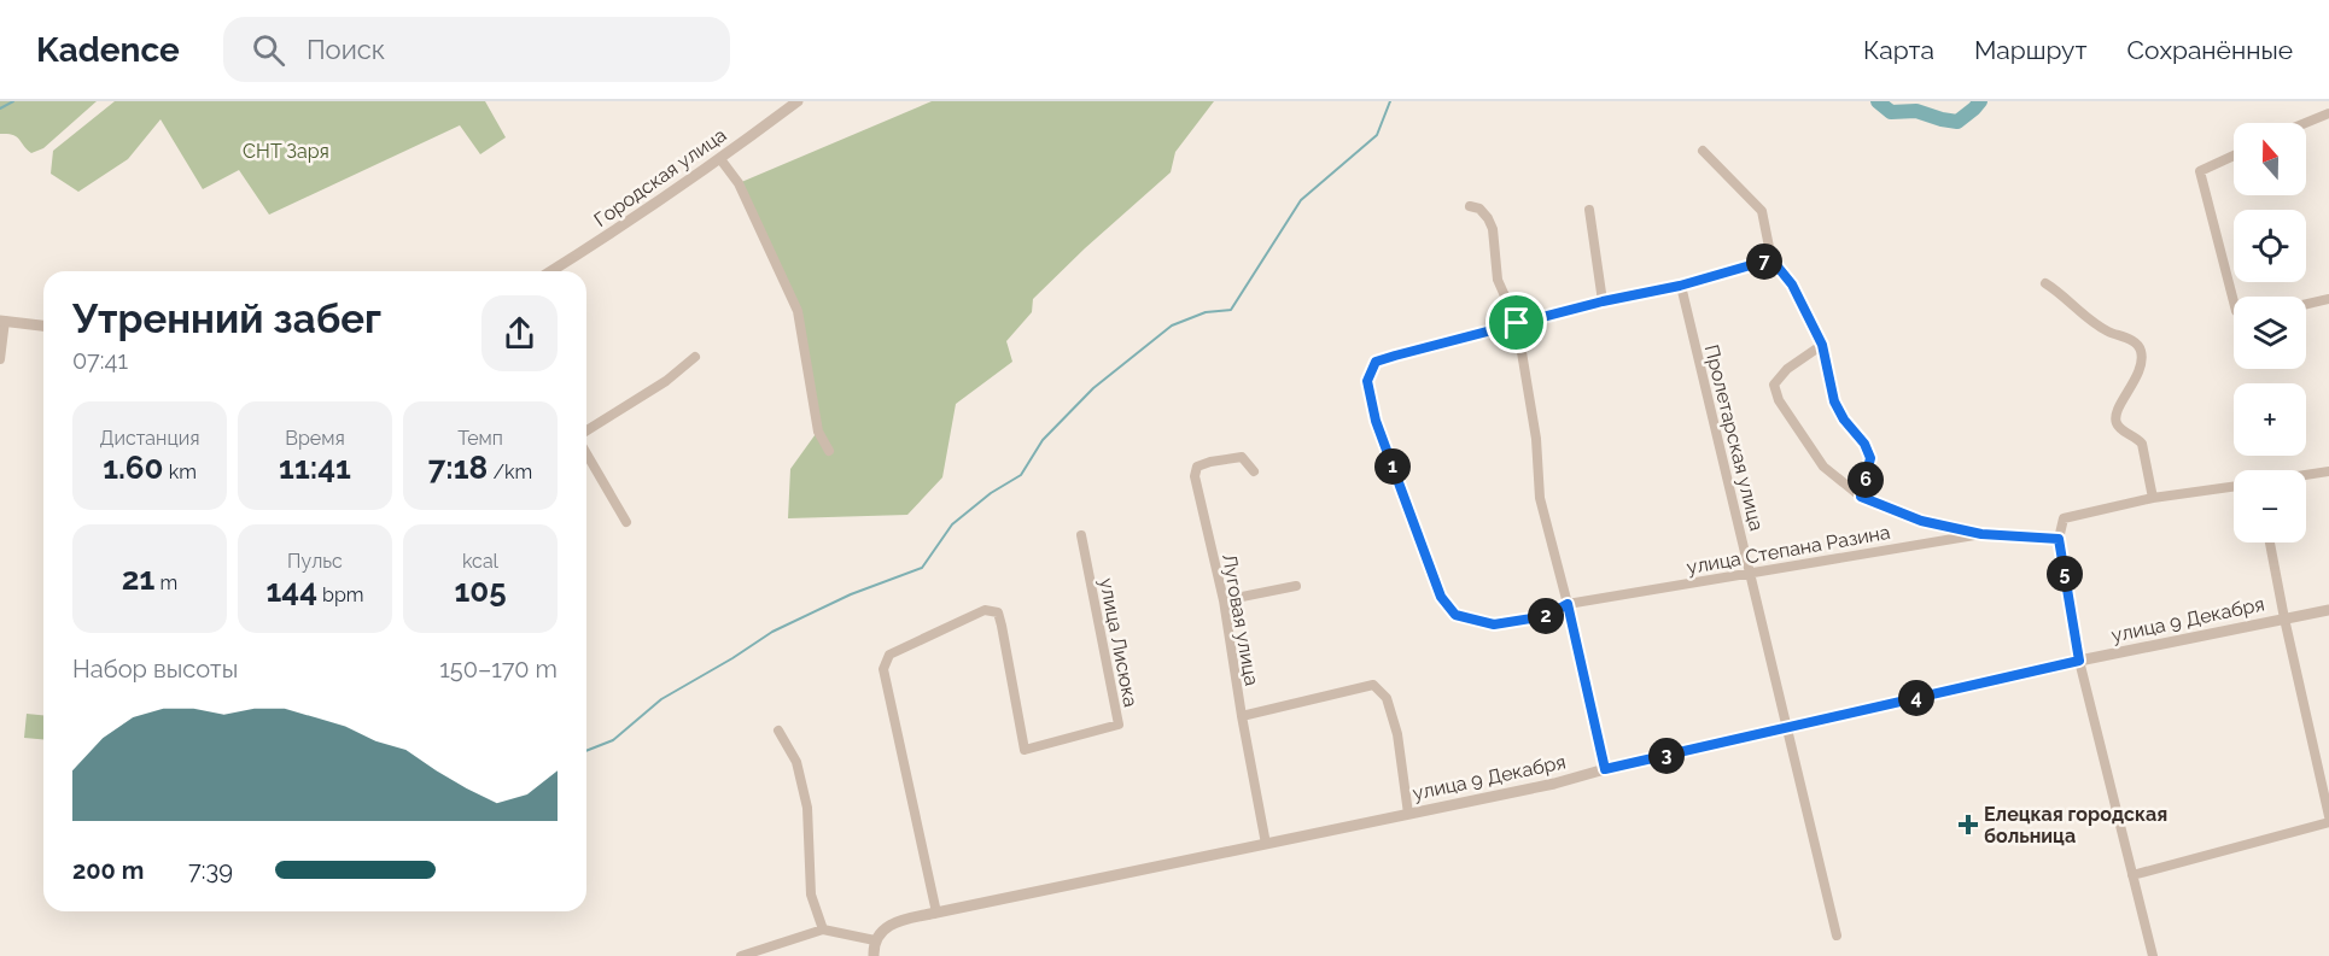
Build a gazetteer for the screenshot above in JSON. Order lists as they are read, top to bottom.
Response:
{
  "streets": {
    "street": [
      "Городская улица",
      "Пролетарская улица",
      "улица Степана Разина",
      "Луговая улица",
      "улица 9 Декабря",
      "улица Лисюка"
    ]
  },
  "crossings": [
    ["Пролетарская улица", "улица Степана Разина"],
    ["Пролетарская улица", "улица 9 Декабря"],
    ["Луговая улица", "улица 9 Декабря"],
    ["улица 9 Декабря", "улица Лисюка"]
  ],
  "parks": ["СНТ Заря"],
  "places": {
    "health": ["Елецкая городская больница"]
  },
  "north": "top",
  "page": {
    "header": "Kadence",
    "search": "Поиск",
    "nav": ["Карта", "Маршрут", "Сохранённые"],
    "map_buttons": ["+", "−"],
    "pins": [
      "7",
      "1",
      "6",
      "5",
      "2",
      "4",
      "3"
    ],
    "heading": ["Утренний забег", "07:41"],
    "stats": [
      ["Дистанция", "1.60 km"],
      ["Время", "11:41"],
      ["Темп", "7:18 /km"],
      ["21 m"],
      ["Пульс", "144 bpm"],
      ["kcal", "105"]
    ],
    "chart": ["Набор высоты", "150–170 m"],
    "list": [
      {
        "name": "200 m",
        "note": "7:39"
      }
    ]
  }
}
